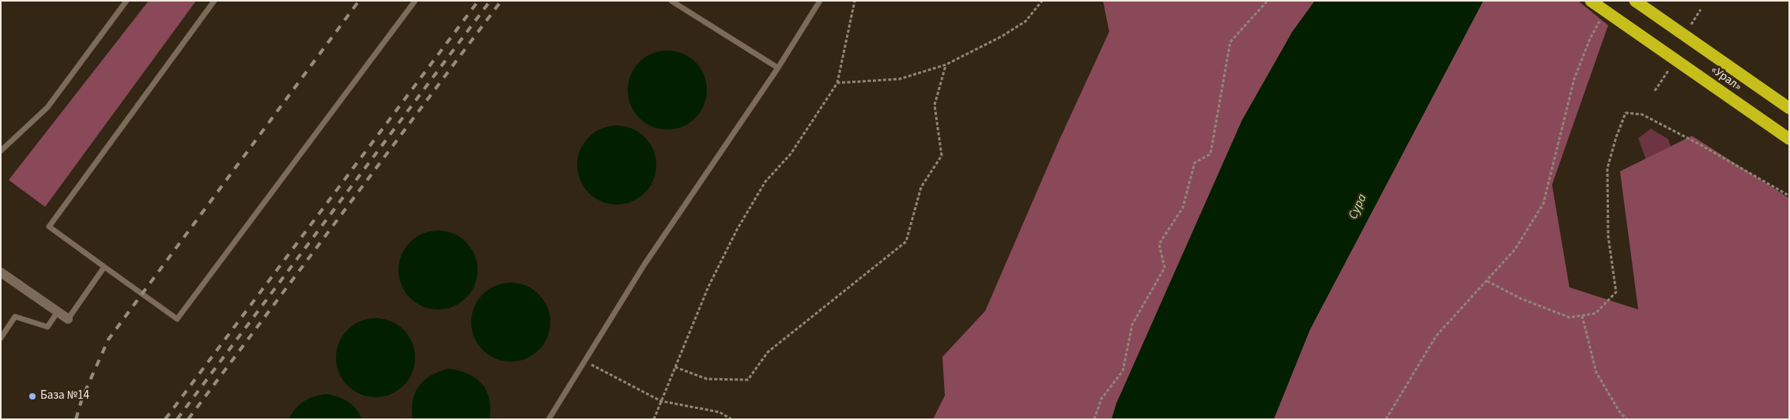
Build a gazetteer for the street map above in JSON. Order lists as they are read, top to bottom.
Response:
{
  "streets": {
    "highway": ["«Урал»"]
  },
  "water": ["Сура"],
  "places": ["База №14"]
}
